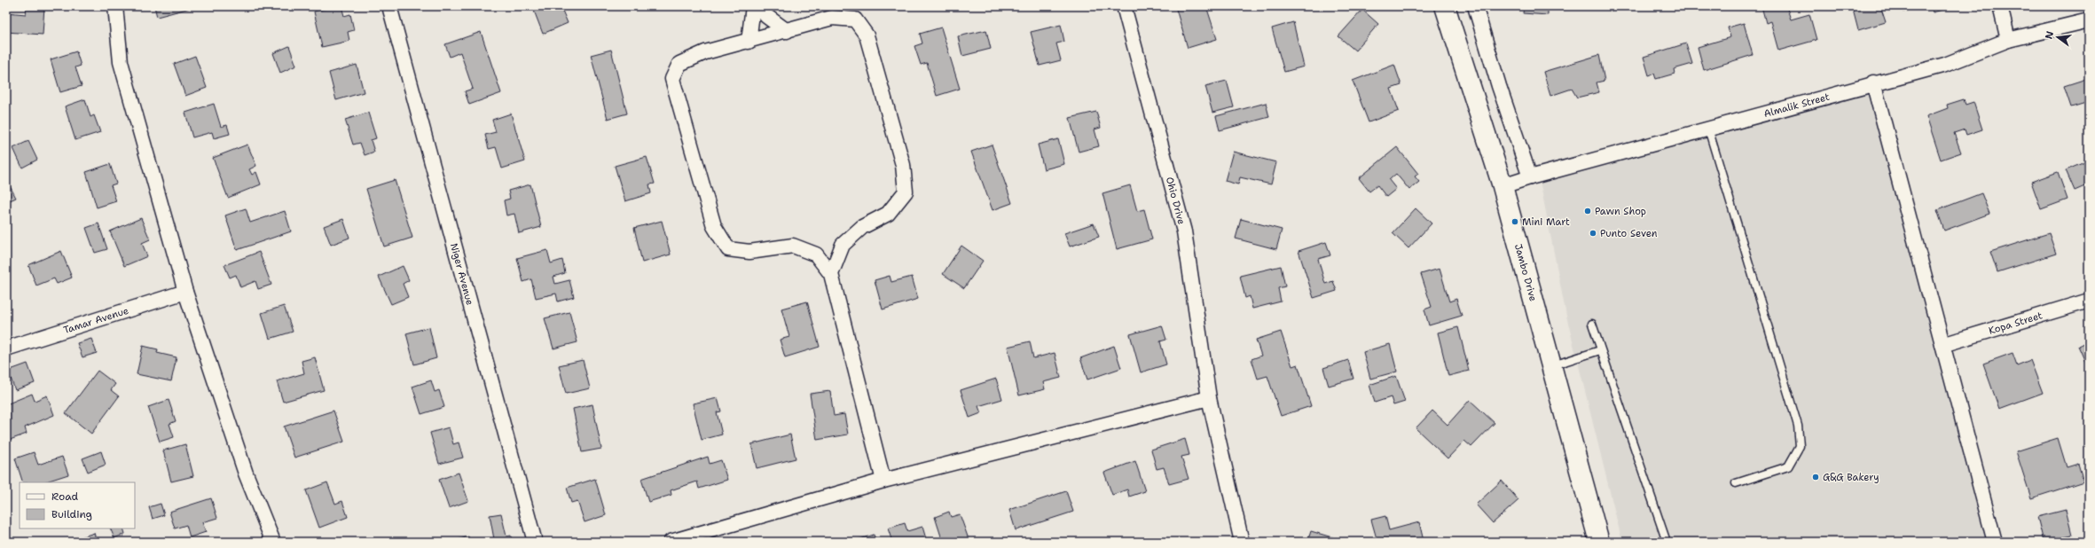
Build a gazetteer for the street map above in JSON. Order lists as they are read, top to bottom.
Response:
{
  "streets": {
    "main road": ["Jambo Drive"],
    "street": [
      "Almalik Street",
      "Ohio Drive",
      "Niger Avenue",
      "Tamar Avenue",
      "Kopa Street"
    ]
  },
  "crossings": [
    ["Almalik Street", "Jambo Drive"]
  ],
  "places": [
    "Pawn Shop",
    "Mini Mart",
    "Punto Seven",
    "G&G Bakery"
  ],
  "legend": ["Road", "Building"],
  "north": "left"
}
